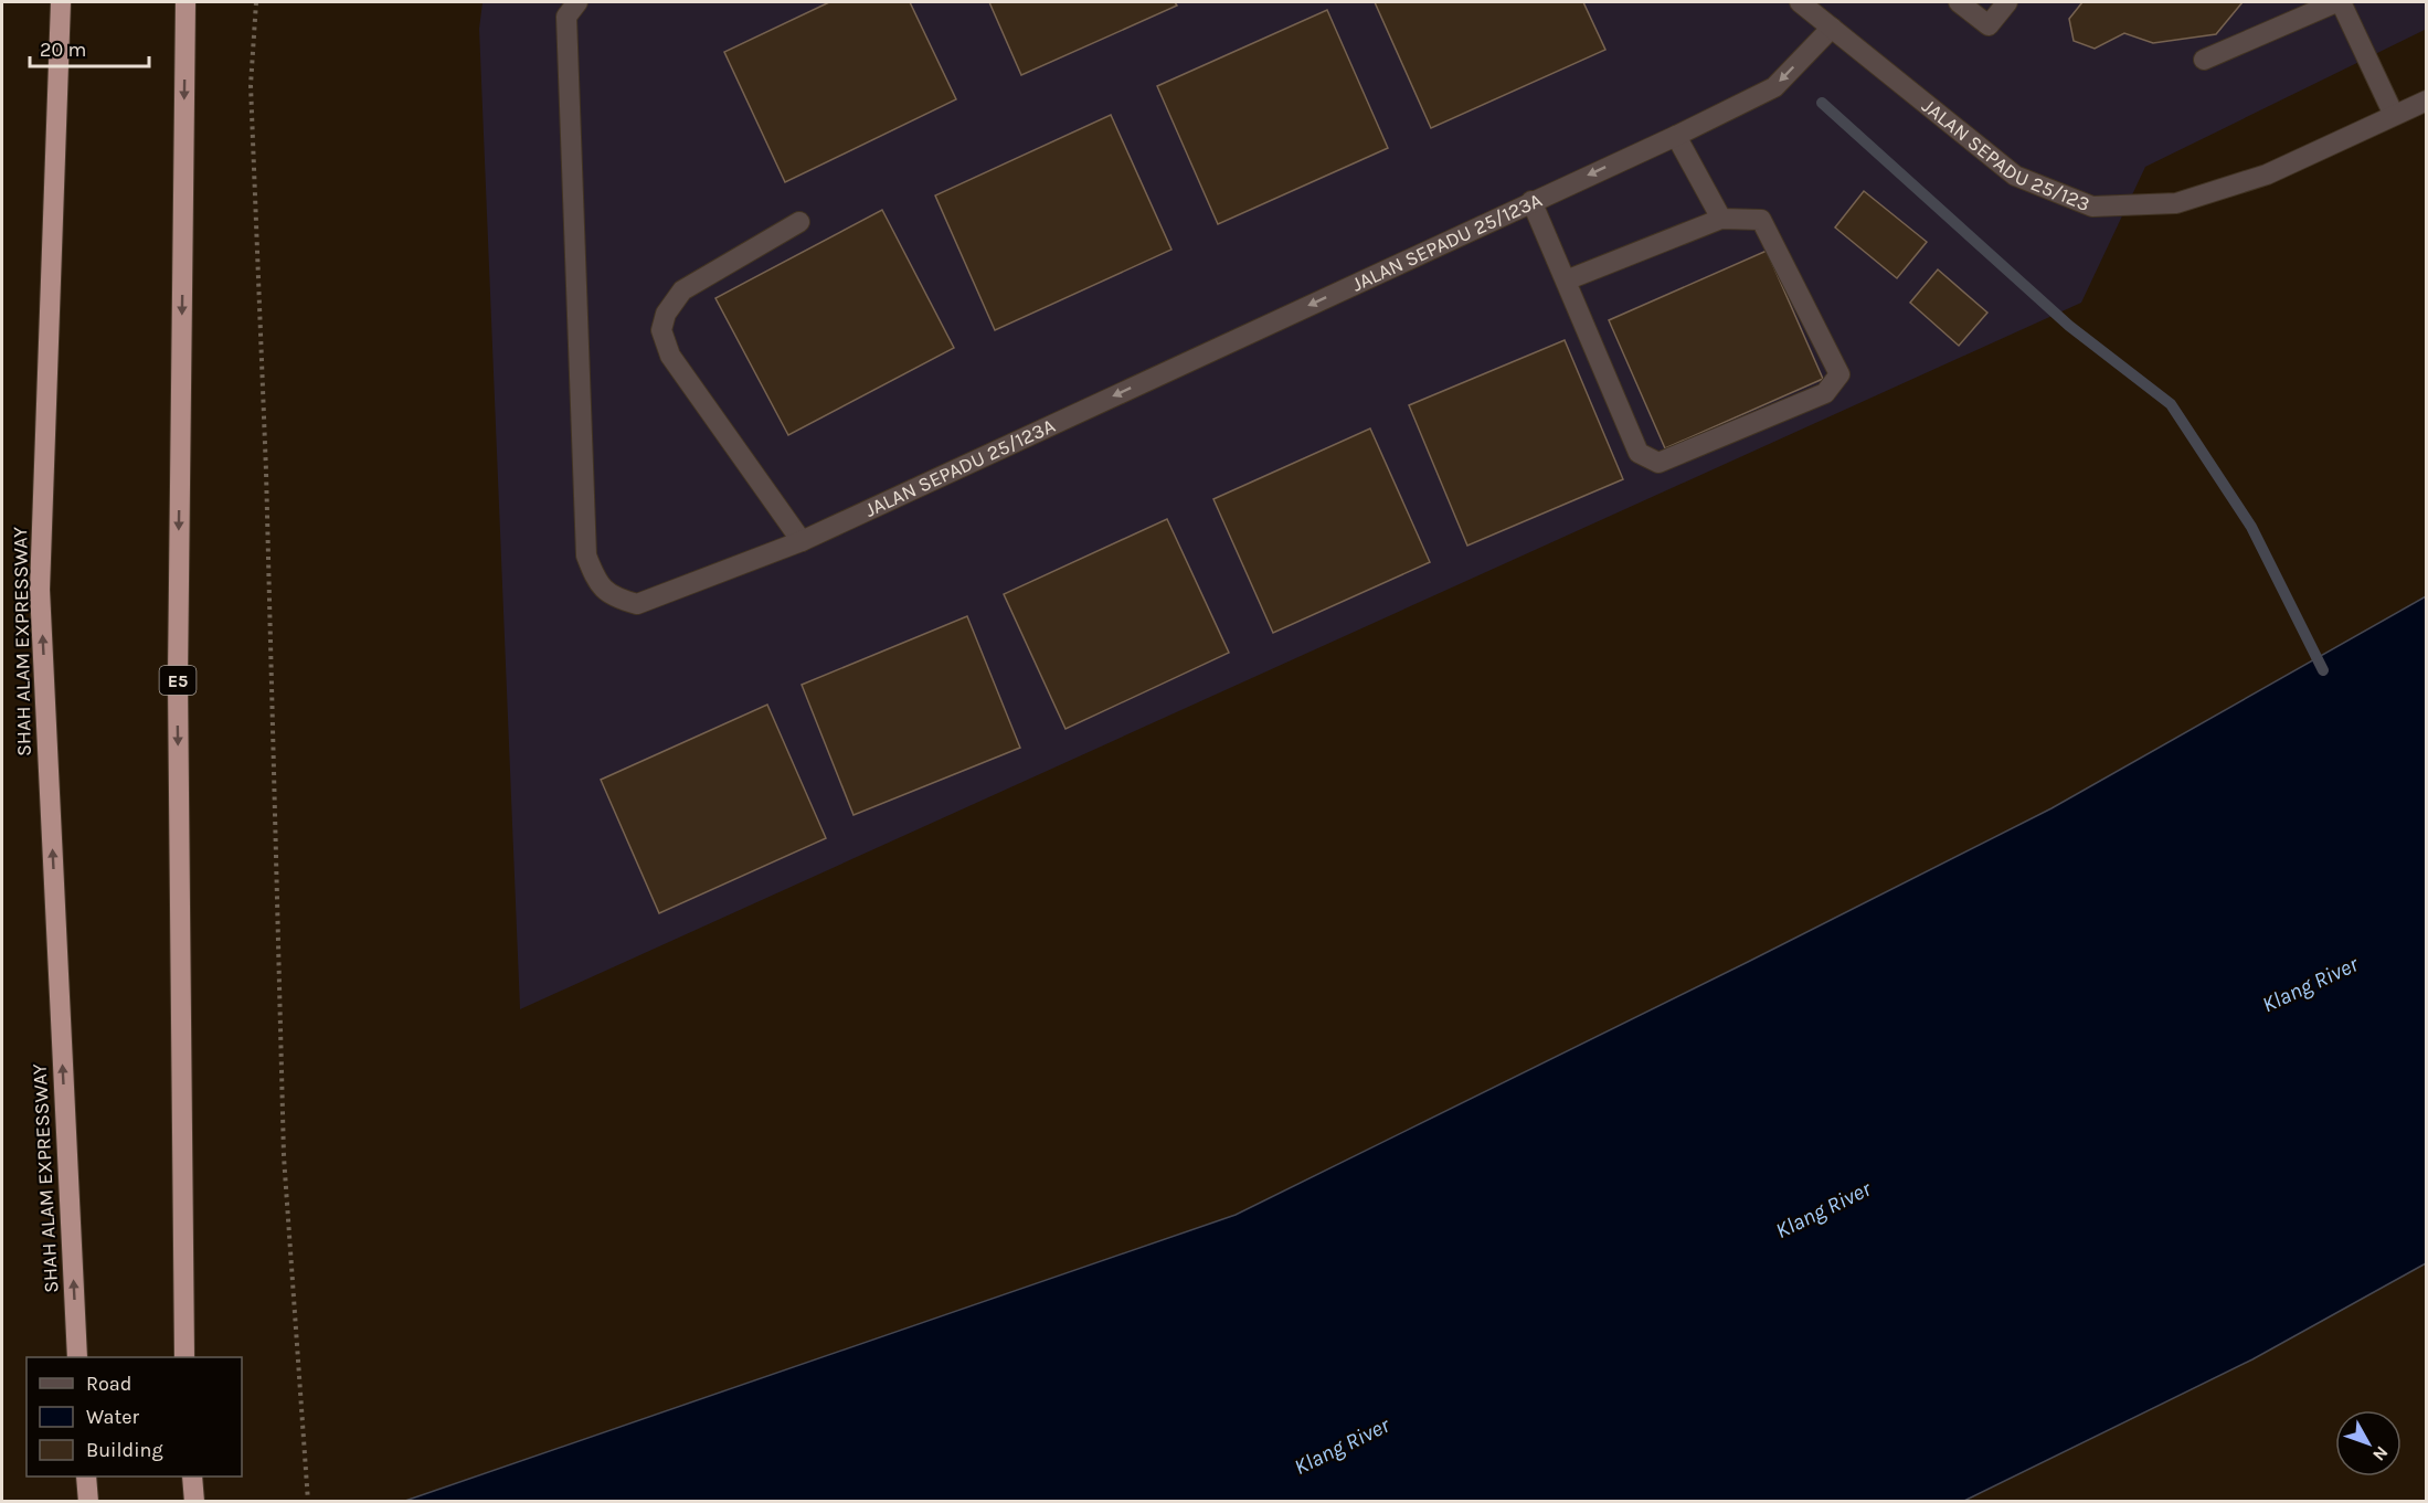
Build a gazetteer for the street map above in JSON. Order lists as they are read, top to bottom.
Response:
{
  "streets": {
    "highway": ["SHAH ALAM EXPRESSWAY", "E5"],
    "street": ["JALAN SEPADU 25/123", "JALAN SEPADU 25/123A"]
  },
  "crossings": [
    ["JALAN SEPADU 25/123", "JALAN SEPADU 25/123A"]
  ],
  "one_way": ["JALAN SEPADU 25/123A"],
  "water": ["Klang River"],
  "legend": ["Road", "Water", "Building"],
  "scale_bar": "20 m",
  "north": "bottom right"
}
